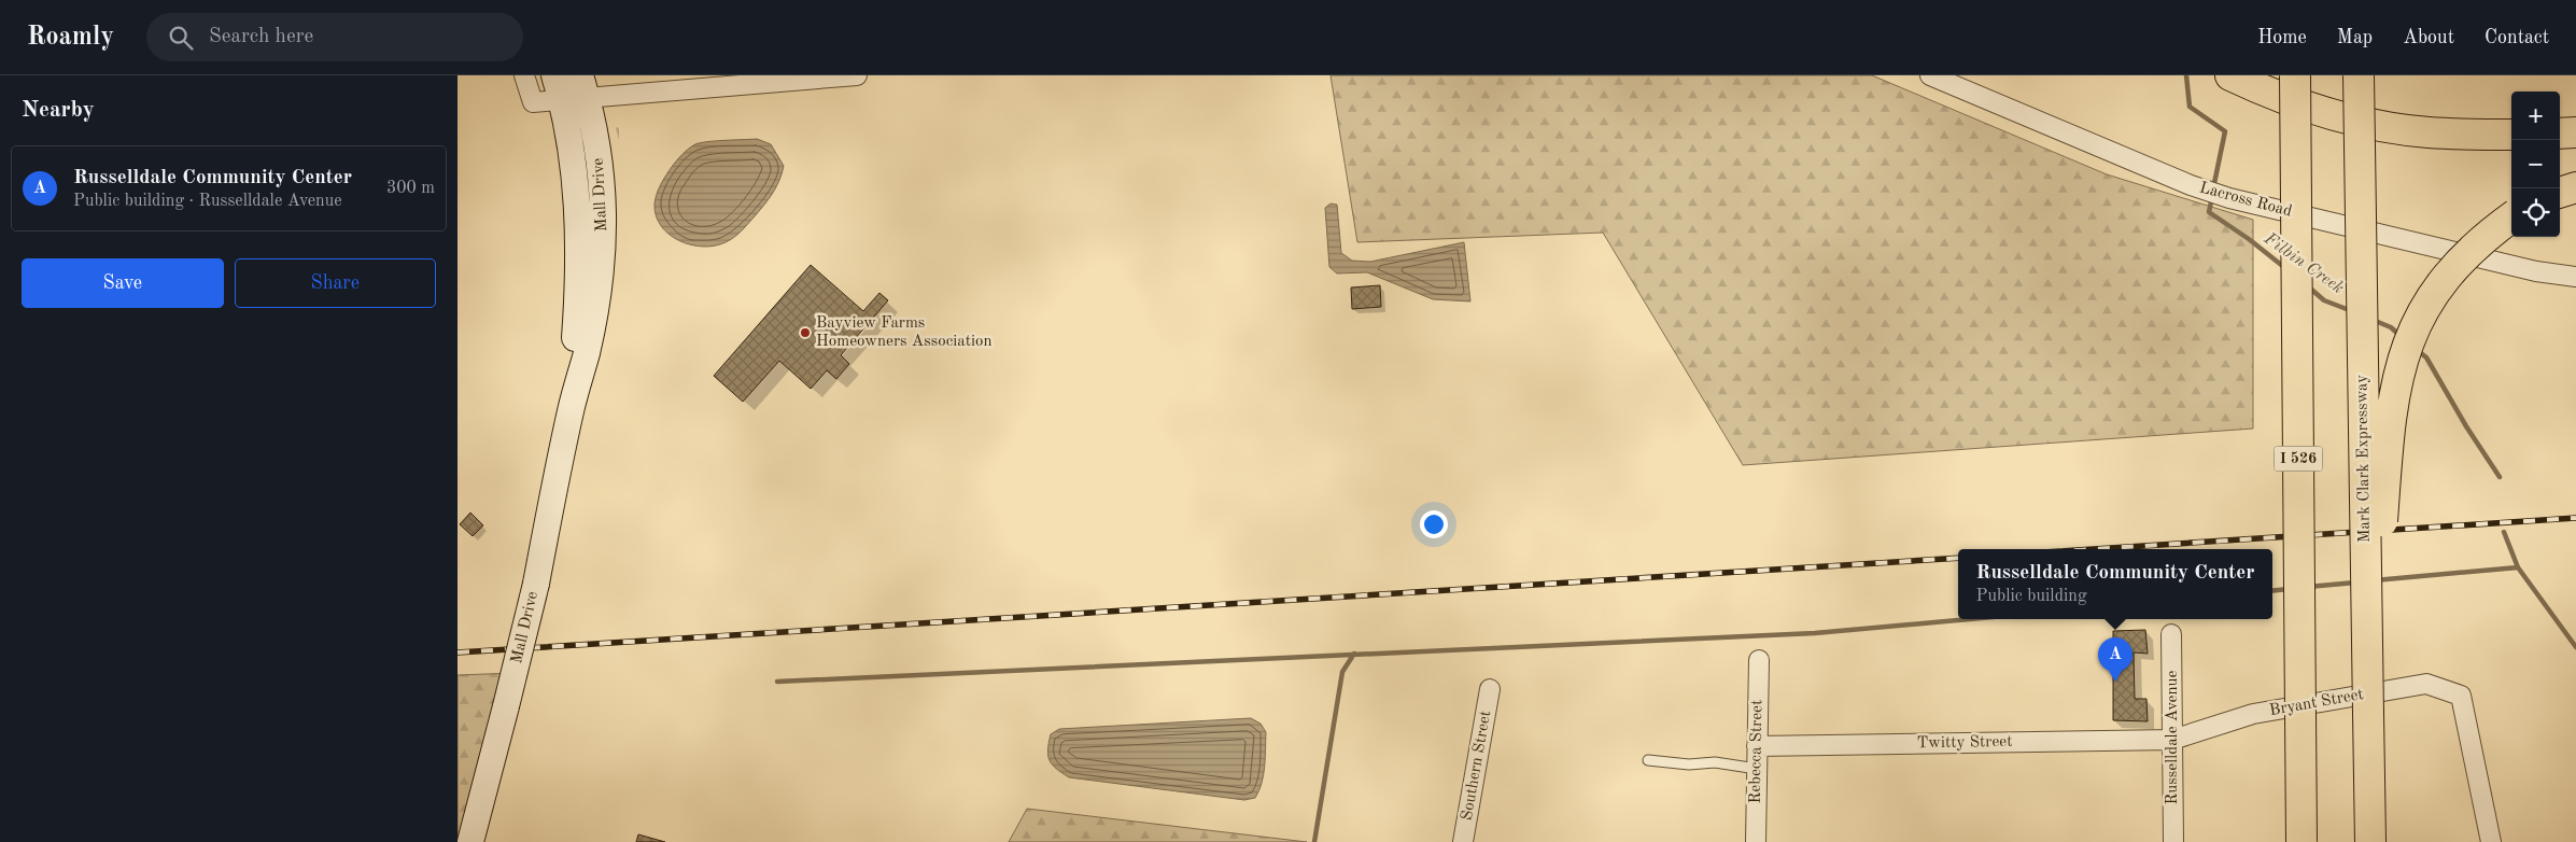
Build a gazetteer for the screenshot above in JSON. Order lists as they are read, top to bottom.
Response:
{
  "streets": {
    "highway": ["I 526", "Mark Clark Expressway"],
    "street": [
      "Mall Drive",
      "Lacross Road",
      "Bryant Street",
      "Russelldale Avenue",
      "Twitty Street",
      "Rebecca Street",
      "Southern Street"
    ]
  },
  "crossings": [
    ["Bryant Street", "Russelldale Avenue"],
    ["Bryant Street", "Twitty Street"],
    ["Russelldale Avenue", "Twitty Street"],
    ["Twitty Street", "Rebecca Street"]
  ],
  "water": ["Filbin Creek"],
  "places": ["Bayview Farms Homeowners Association"],
  "page": {
    "header": "Roamly",
    "search": "Search here",
    "nav": [
      "Home",
      "Map",
      "About",
      "Contact"
    ],
    "heading": "Nearby",
    "map_buttons": ["+", "−"],
    "list": [
      {
        "mark": "A",
        "name": "Russelldale Community Center",
        "note": "Public building · Russelldale Avenue",
        "value": "300 m"
      }
    ],
    "buttons": ["Save", "Share"],
    "popup": ["Russelldale Community Center", "Public building"],
    "pins": "A"
  }
}
